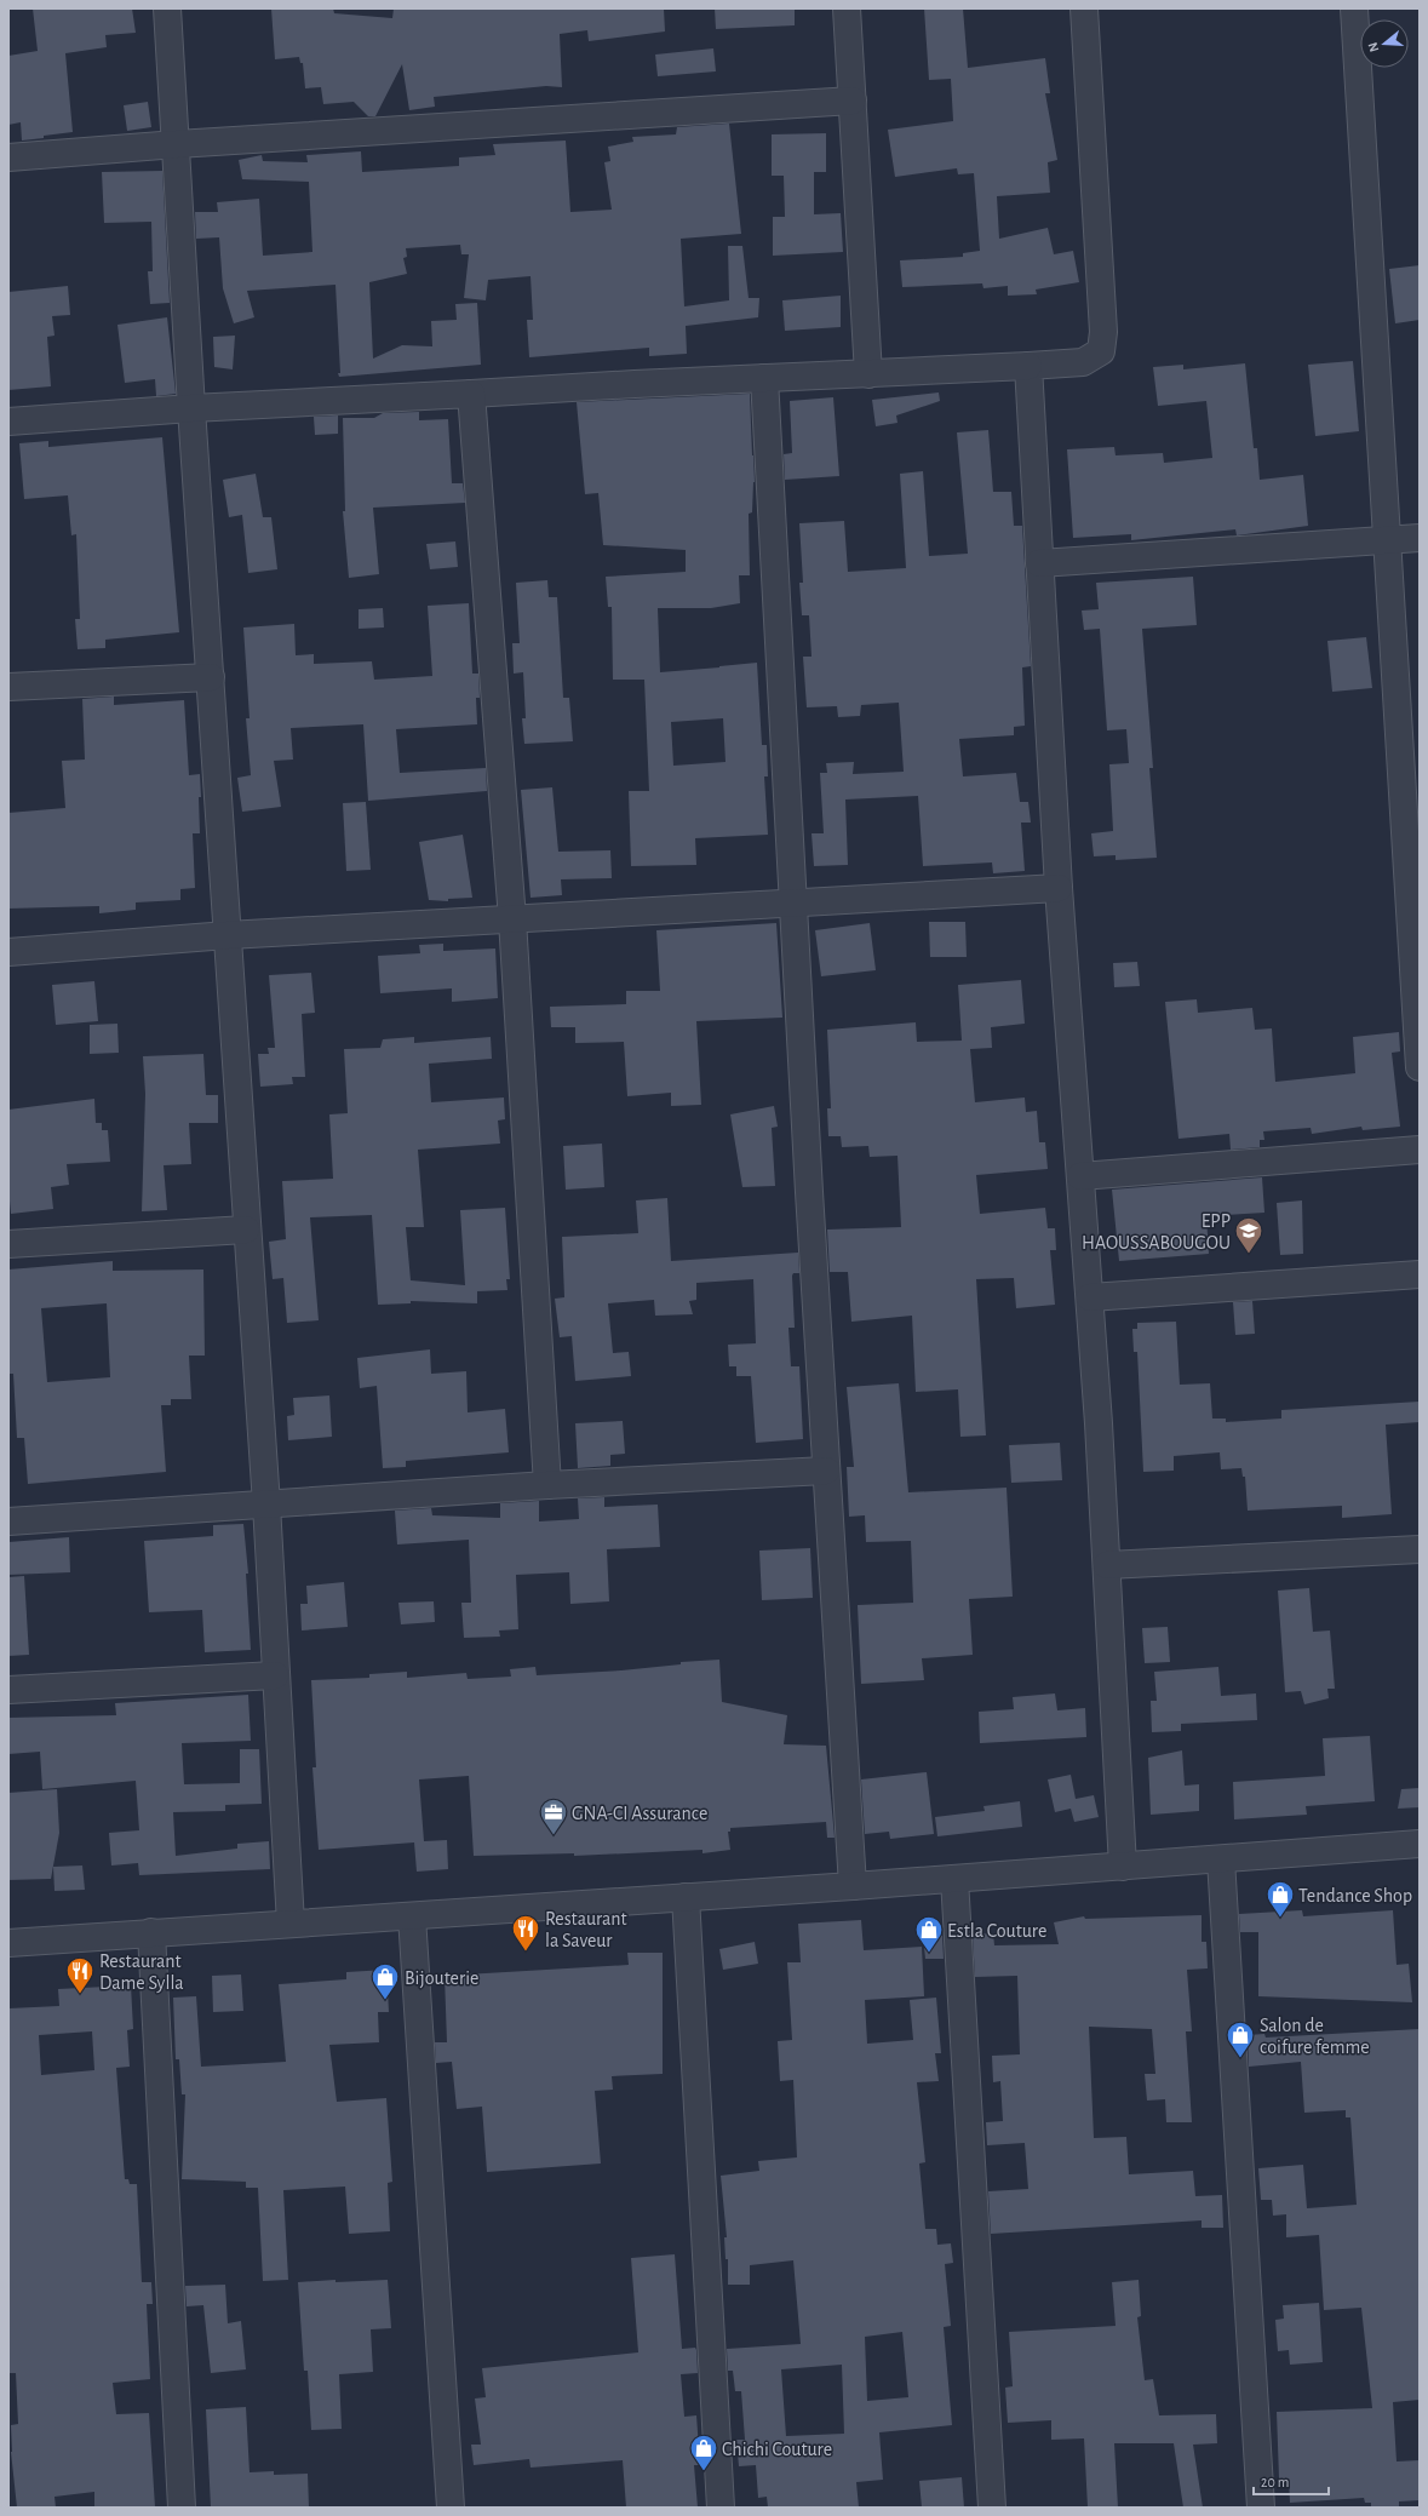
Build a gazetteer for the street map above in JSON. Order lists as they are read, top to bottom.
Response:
{
  "places": {
    "school or university": ["EPP HAOUSSABOUGOU"],
    "office": ["GNA-CI Assurance"],
    "shop": [
      "Tendance Shop",
      "Estla Couture",
      "Bijouterie",
      "Salon de coifure femme",
      "Chichi Couture"
    ],
    "restaurant": ["Restaurant la Saveur", "Restaurant Dame Sylla"]
  },
  "scale_bar": "20 m",
  "north": "left"
}
